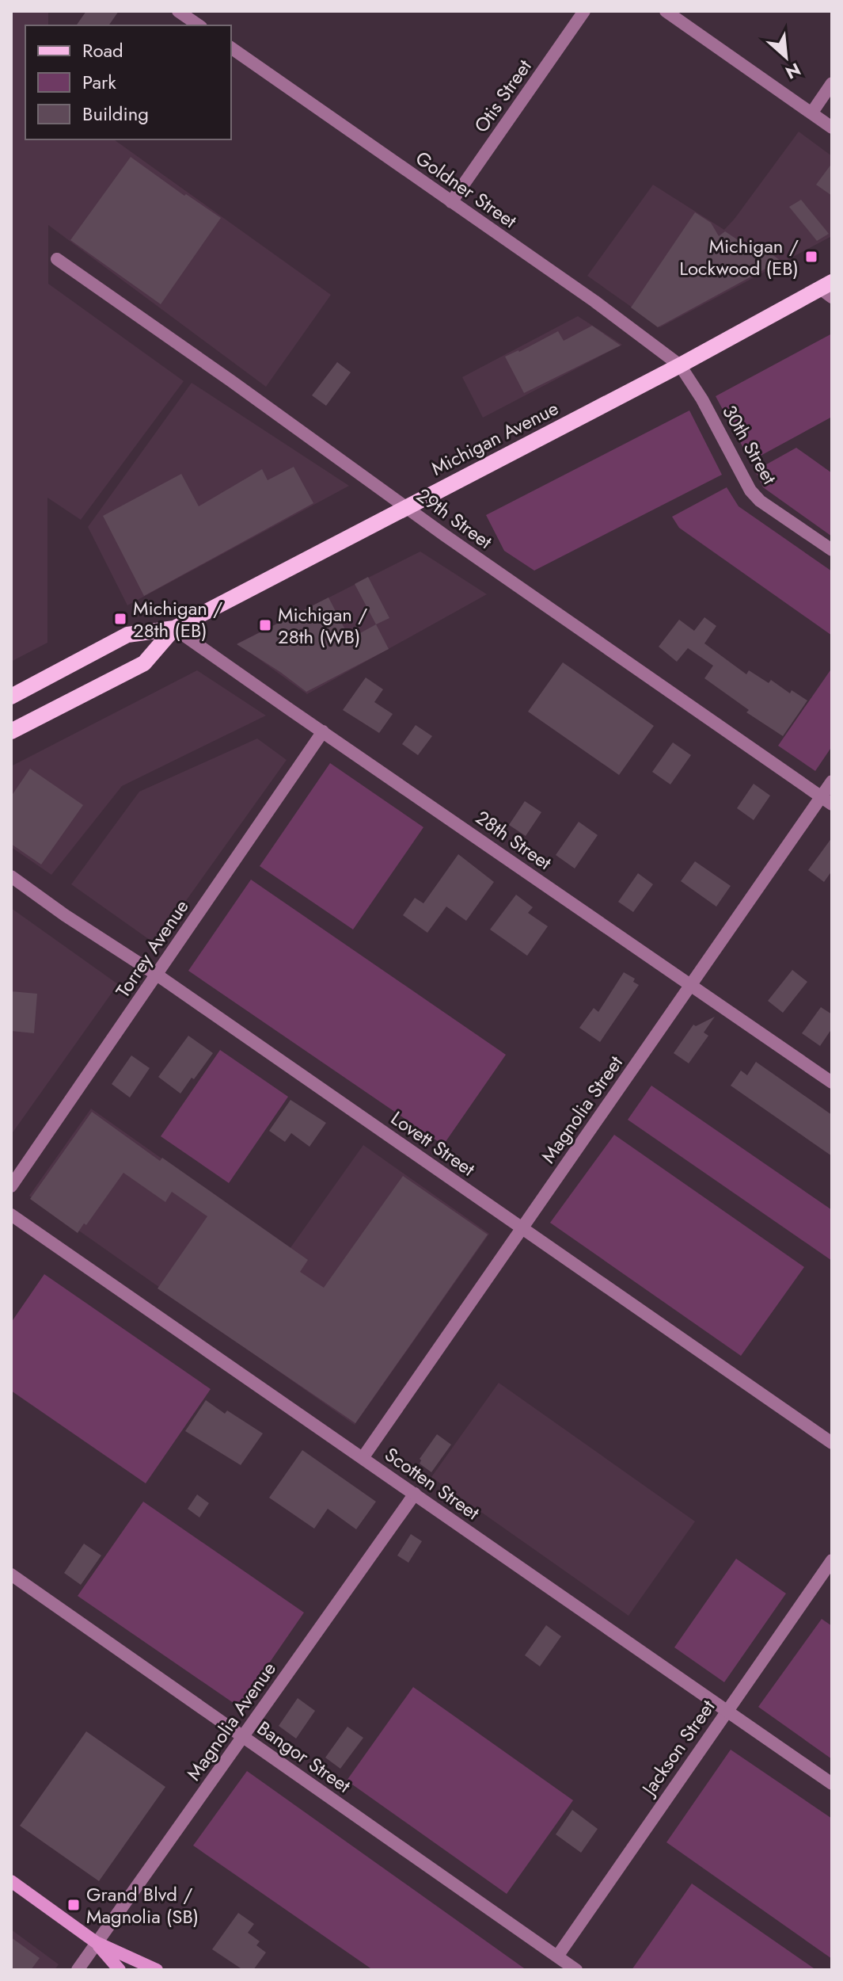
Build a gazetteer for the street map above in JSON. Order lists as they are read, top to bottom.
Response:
{
  "streets": {
    "main road": ["Michigan Avenue"],
    "street": [
      "Otis Street",
      "Goldner Street",
      "30th Street",
      "29th Street",
      "28th Street",
      "Torrey Avenue",
      "Magnolia Street",
      "Lovett Street",
      "Scotten Street",
      "Magnolia Avenue",
      "Jackson Street",
      "Bangor Street"
    ]
  },
  "crossings": [
    ["Otis Street", "Goldner Street"],
    ["Goldner Street", "Michigan Avenue"],
    ["Goldner Street", "30th Street"],
    ["Michigan Avenue", "30th Street"],
    ["Michigan Avenue", "29th Street"],
    ["Michigan Avenue", "28th Street"],
    ["29th Street", "Magnolia Street"],
    ["28th Street", "Torrey Avenue"],
    ["28th Street", "Magnolia Street"],
    ["Torrey Avenue", "Lovett Street"],
    ["Magnolia Street", "Lovett Street"],
    ["Magnolia Street", "Scotten Street"],
    ["Scotten Street", "Magnolia Avenue"],
    ["Scotten Street", "Jackson Street"],
    ["Magnolia Avenue", "Bangor Street"],
    ["Jackson Street", "Bangor Street"]
  ],
  "places": {
    "transit": [
      "Michigan / Lockwood (EB)",
      "Michigan / 28th (EB)",
      "Michigan / 28th (WB)",
      "Grand Blvd / Magnolia (SB)"
    ]
  },
  "legend": ["Road", "Park", "Building"],
  "north": "bottom right"
}
